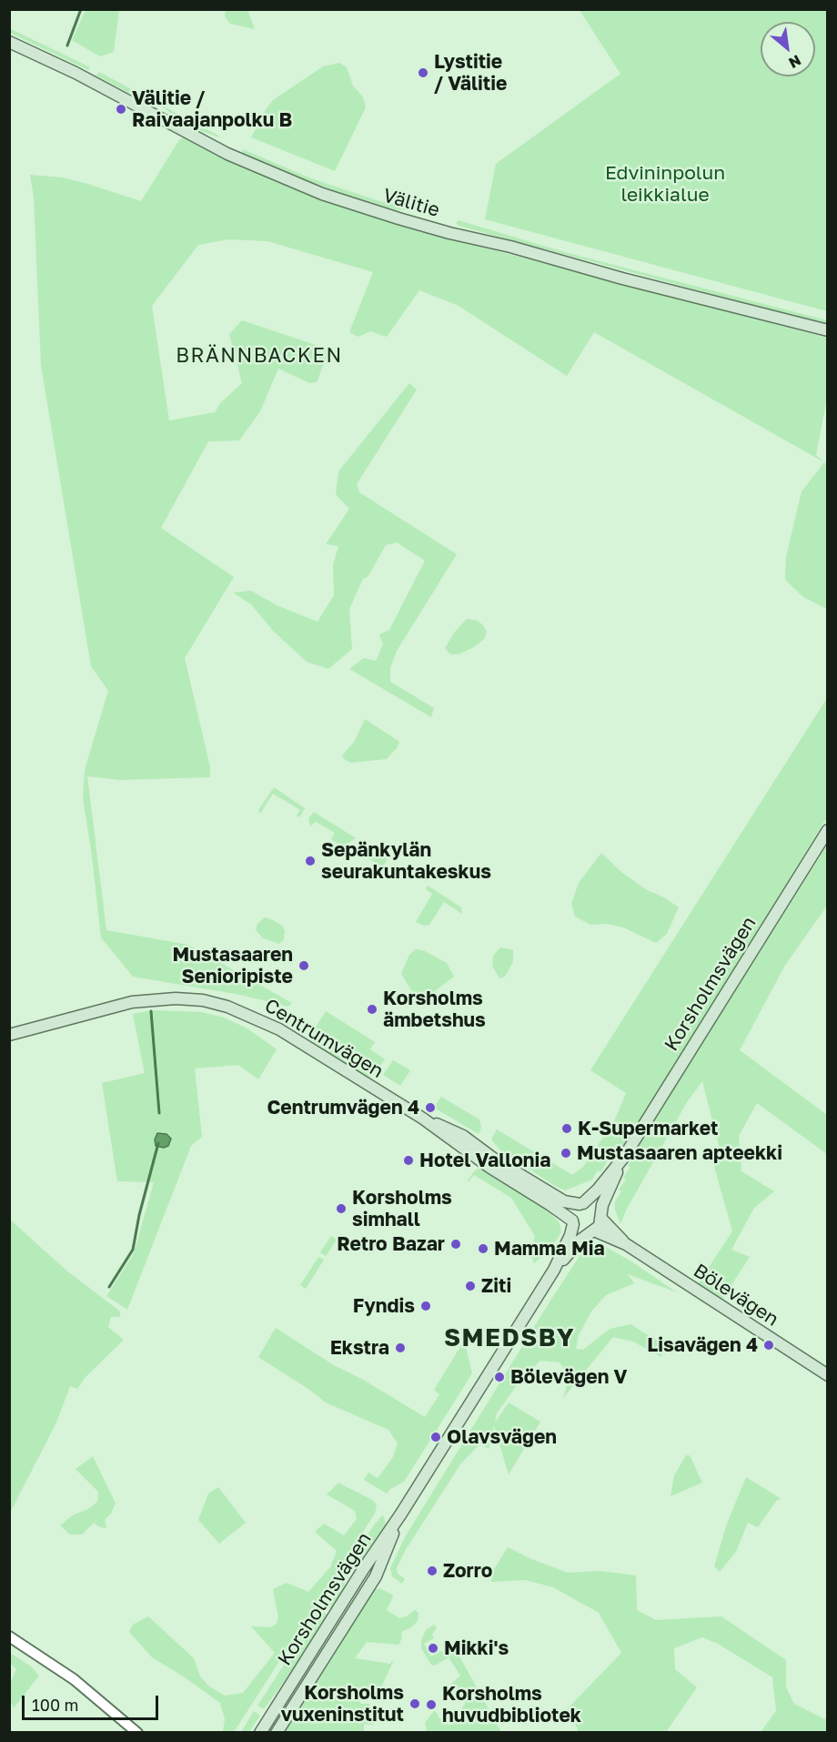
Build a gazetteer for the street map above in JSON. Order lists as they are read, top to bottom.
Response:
{
  "streets": {
    "main road": [
      "Välitie",
      "Korsholmsvägen",
      "Centrumvägen",
      "Bölevägen"
    ]
  },
  "crossings": [
    ["Korsholmsvägen", "Centrumvägen"],
    ["Korsholmsvägen", "Bölevägen"],
    ["Centrumvägen", "Bölevägen"]
  ],
  "districts": ["BRÄNNBACKEN", "SMEDSBY"],
  "parks": ["Edvininpolun leikkialue"],
  "places": [
    "Lystitie / Välitie",
    "Välitie / Raivaajanpolku B",
    "Sepänkylän seurakuntakeskus",
    "Mustasaaren Senioripiste",
    "Korsholms ämbetshus",
    "Centrumvägen 4",
    "K-Supermarket",
    "Mustasaaren apteekki",
    "Hotel Vallonia",
    "Korsholms simhall",
    "Retro Bazar",
    "Mamma Mia",
    "Ziti",
    "Fyndis",
    "Lisavägen 4",
    "Ekstra",
    "Bölevägen V",
    "Olavsvägen",
    "Zorro",
    "Mikki's",
    "Korsholms vuxeninstitut",
    "Korsholms huvudbibliotek"
  ],
  "scale_bar": "100 m",
  "north": "bottom right"
}
